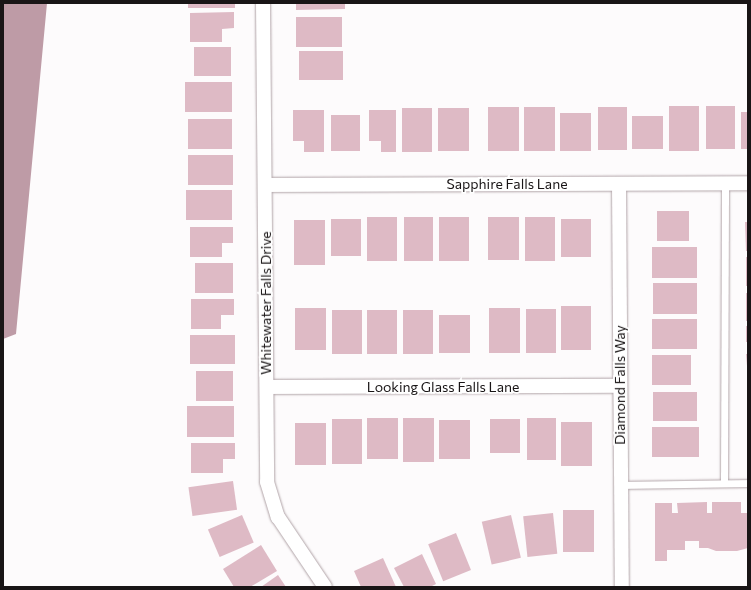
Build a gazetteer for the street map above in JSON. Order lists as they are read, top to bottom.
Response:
{
  "streets": {
    "street": [
      "Sapphire Falls Lane",
      "Whitewater Falls Drive",
      "Diamond Falls Way",
      "Looking Glass Falls Lane"
    ]
  },
  "crossings": [
    ["Sapphire Falls Lane", "Whitewater Falls Drive"],
    ["Sapphire Falls Lane", "Diamond Falls Way"],
    ["Whitewater Falls Drive", "Looking Glass Falls Lane"],
    ["Diamond Falls Way", "Looking Glass Falls Lane"]
  ]
}
